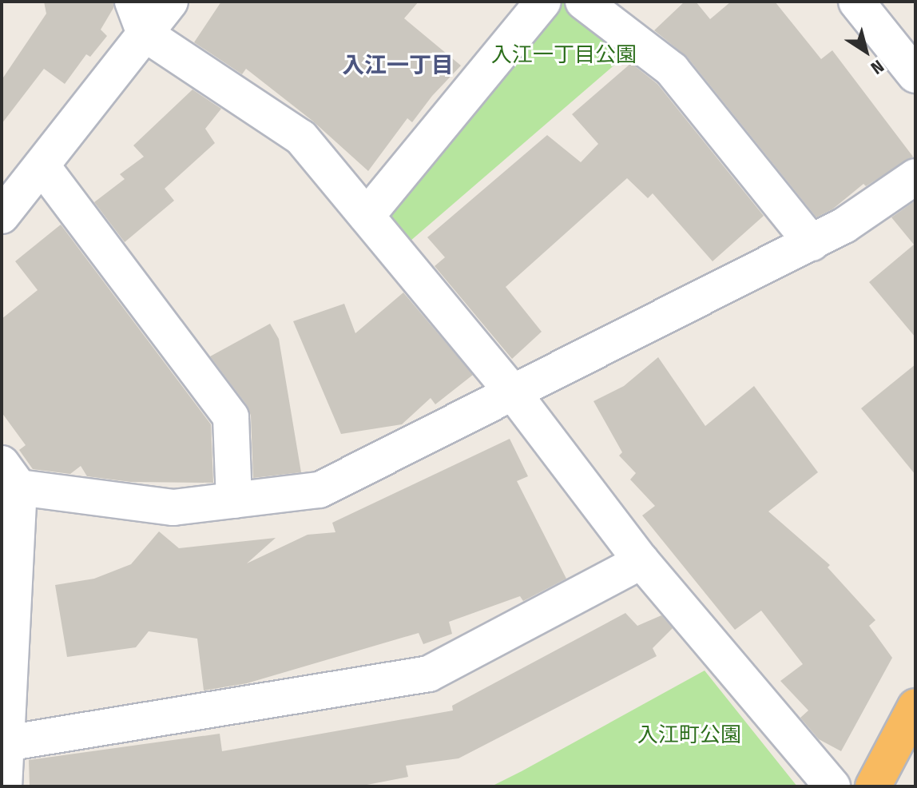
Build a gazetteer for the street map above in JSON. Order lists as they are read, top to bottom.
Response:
{
  "districts": ["入江一丁目"],
  "parks": ["入江一丁目公園", "入江町公園"],
  "north": "bottom right"
}
